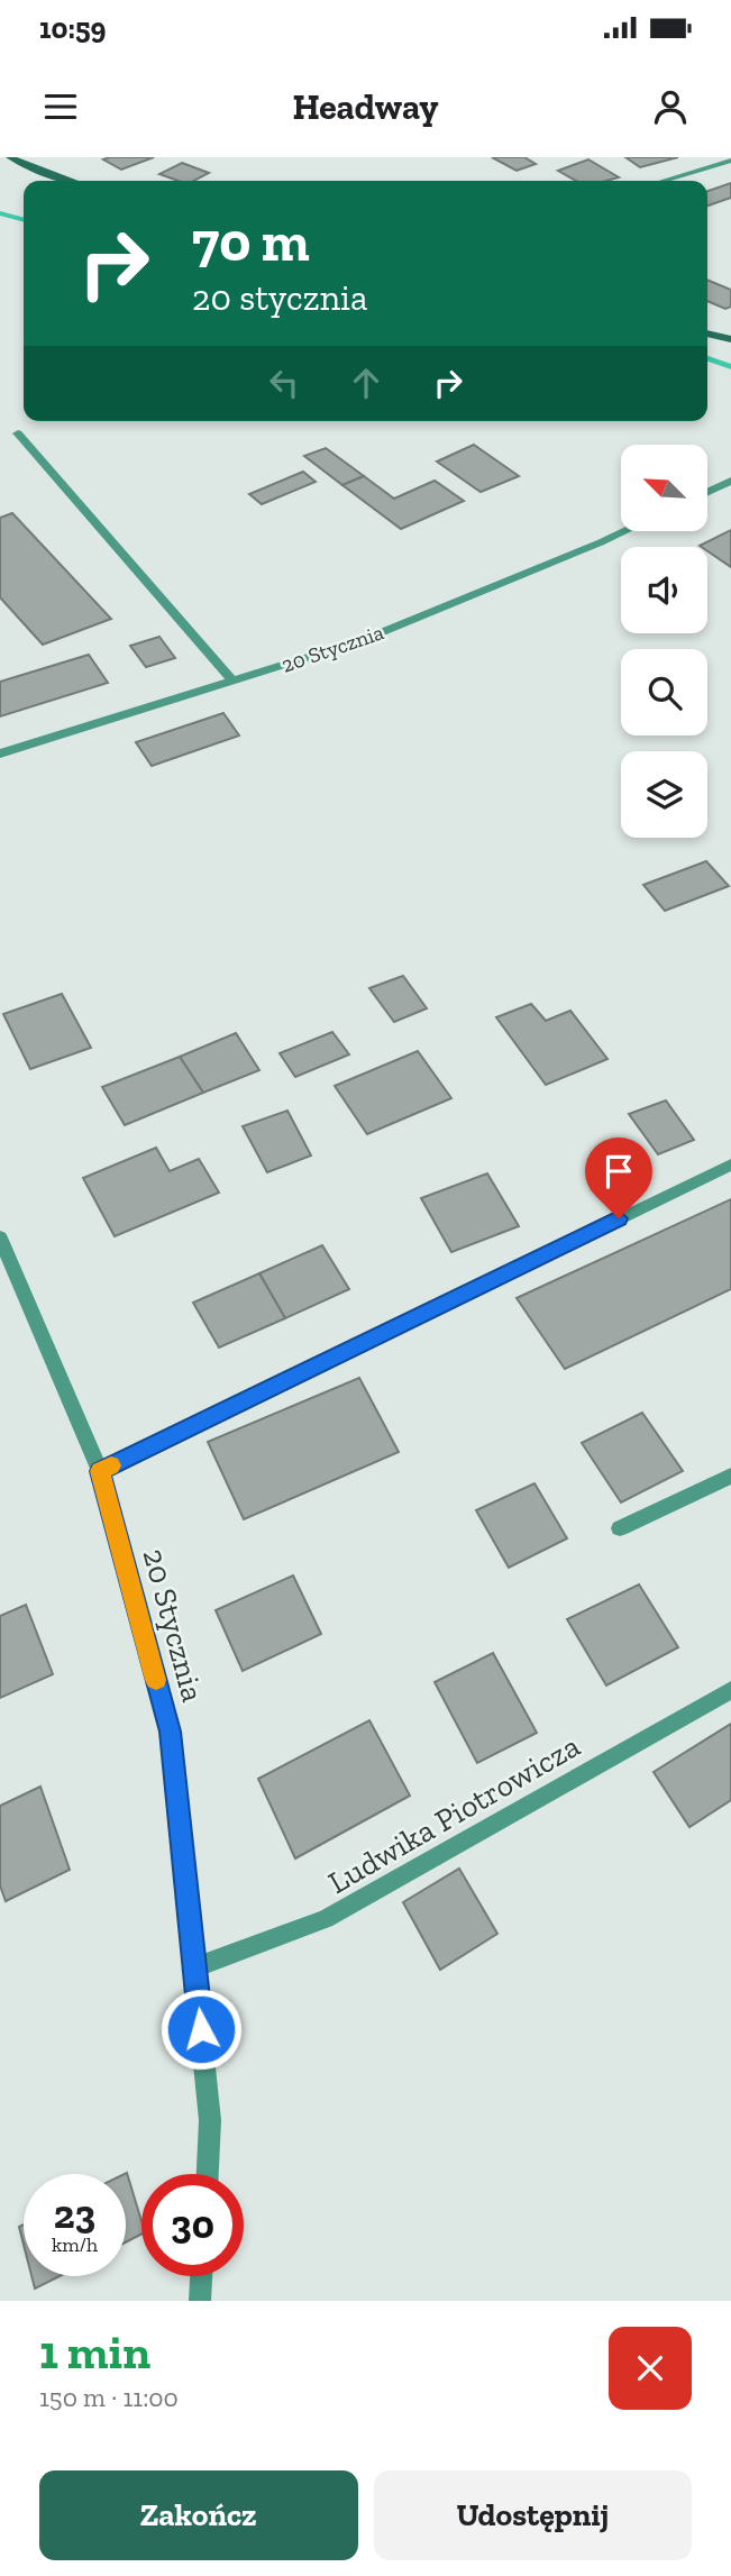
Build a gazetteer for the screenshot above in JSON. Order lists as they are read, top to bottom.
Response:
{
  "streets": {
    "street": ["20 Stycznia", "Ludwika Piotrowicza"]
  },
  "crossings": [
    ["20 Stycznia", "Ludwika Piotrowicza"]
  ],
  "north": "top left",
  "page": {
    "status": "10:59",
    "header": "Headway",
    "turn": ["70 m", "20 stycznia"],
    "speed": "23 km/h",
    "limit": "30",
    "heading": ["1 min", "150 m · 11:00"],
    "buttons": ["Zakończ", "Udostępnij"]
  }
}
